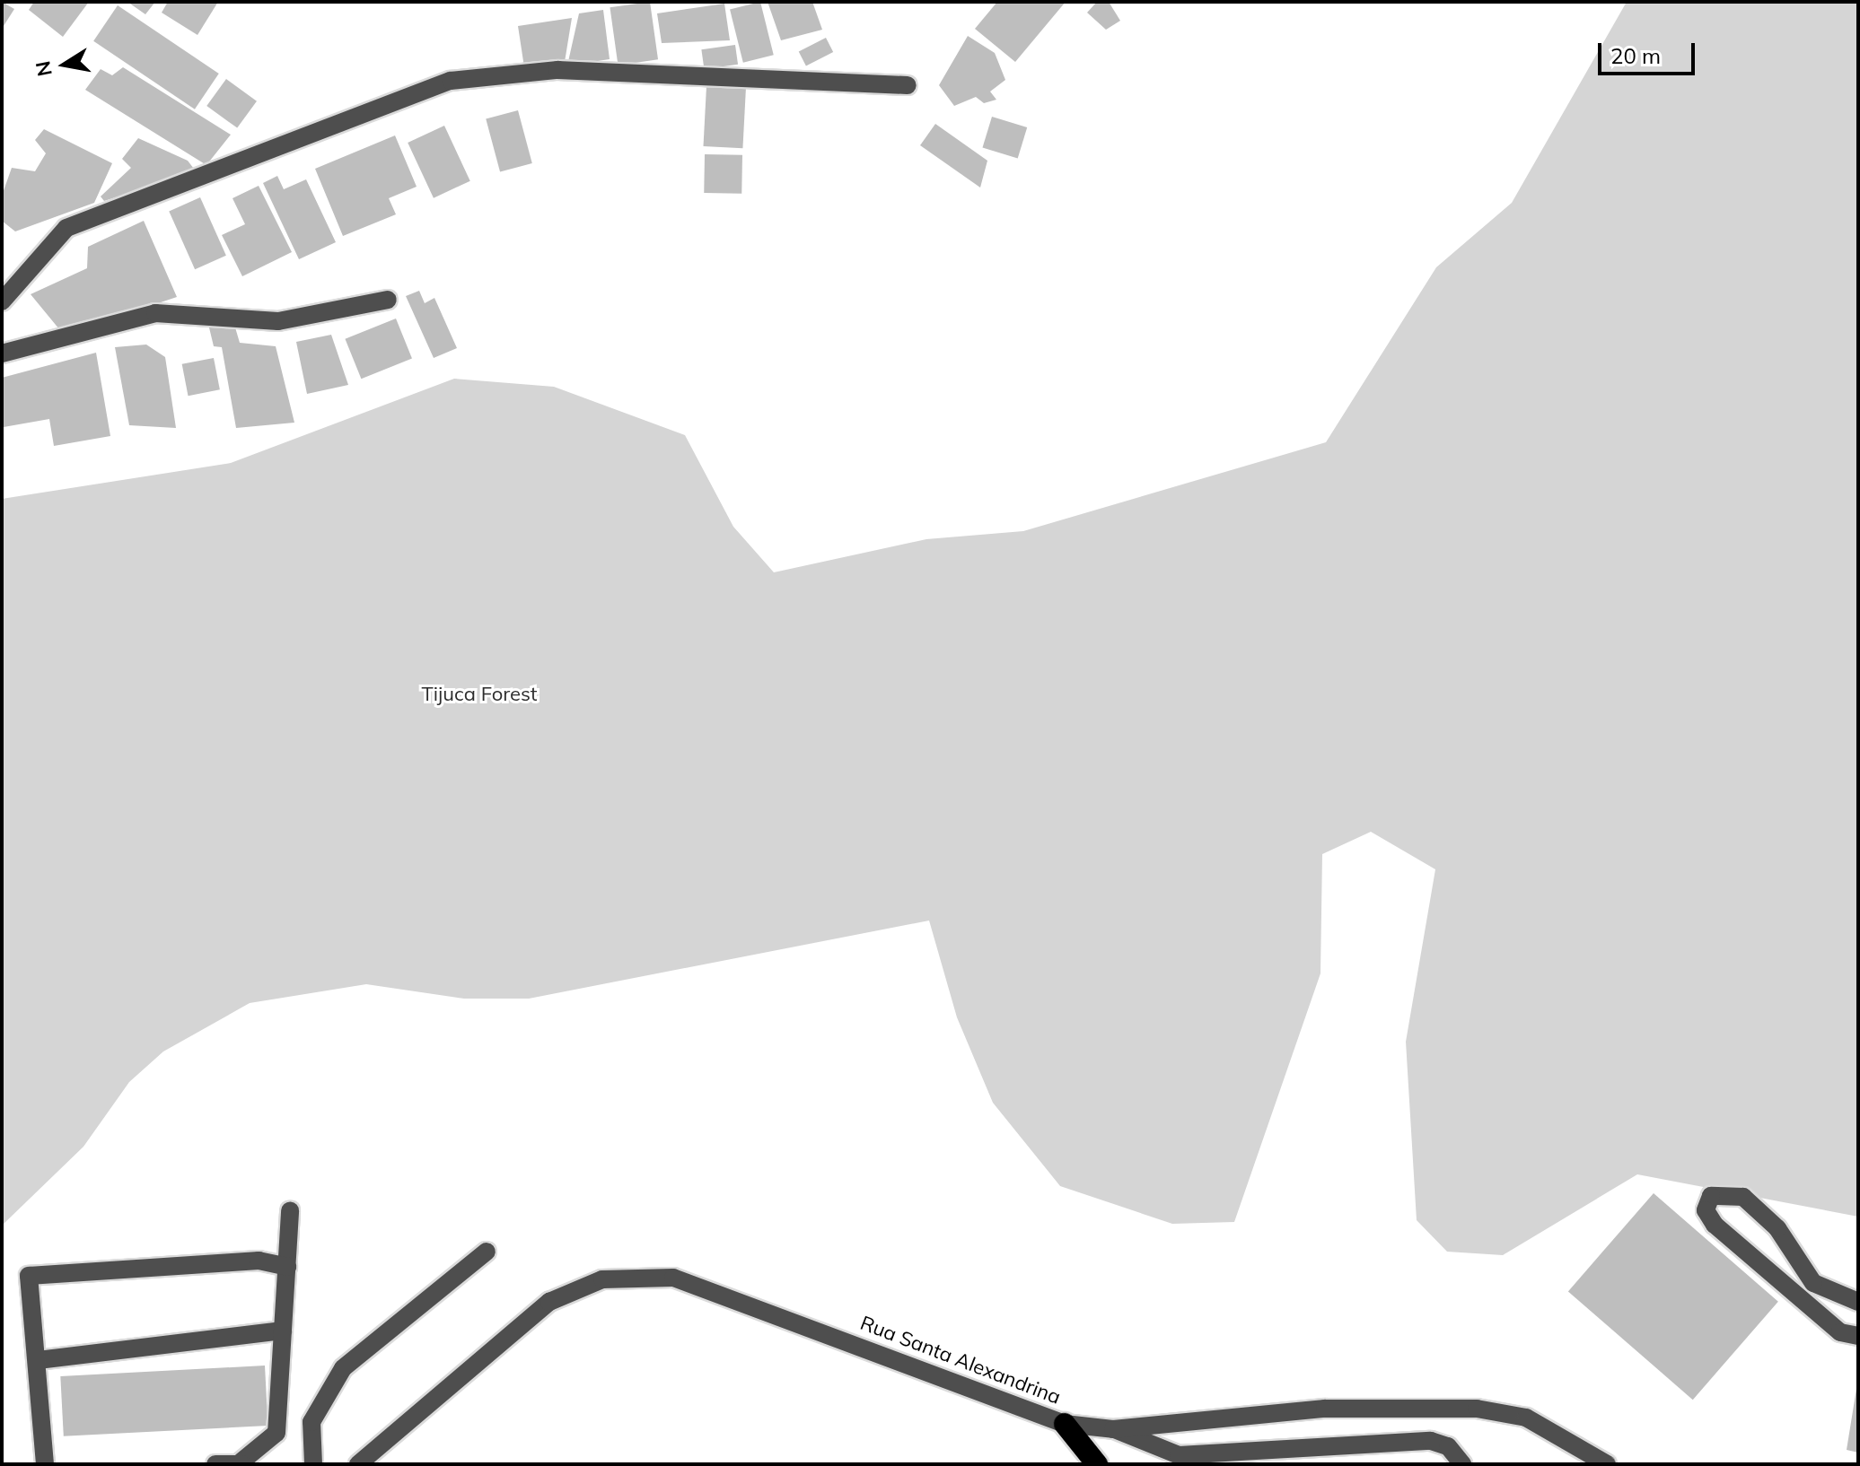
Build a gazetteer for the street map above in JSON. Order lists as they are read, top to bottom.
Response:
{
  "streets": {
    "street": ["Rua Santa Alexandrina"]
  },
  "parks": ["Tijuca Forest"],
  "scale_bar": "20 m",
  "north": "left"
}
